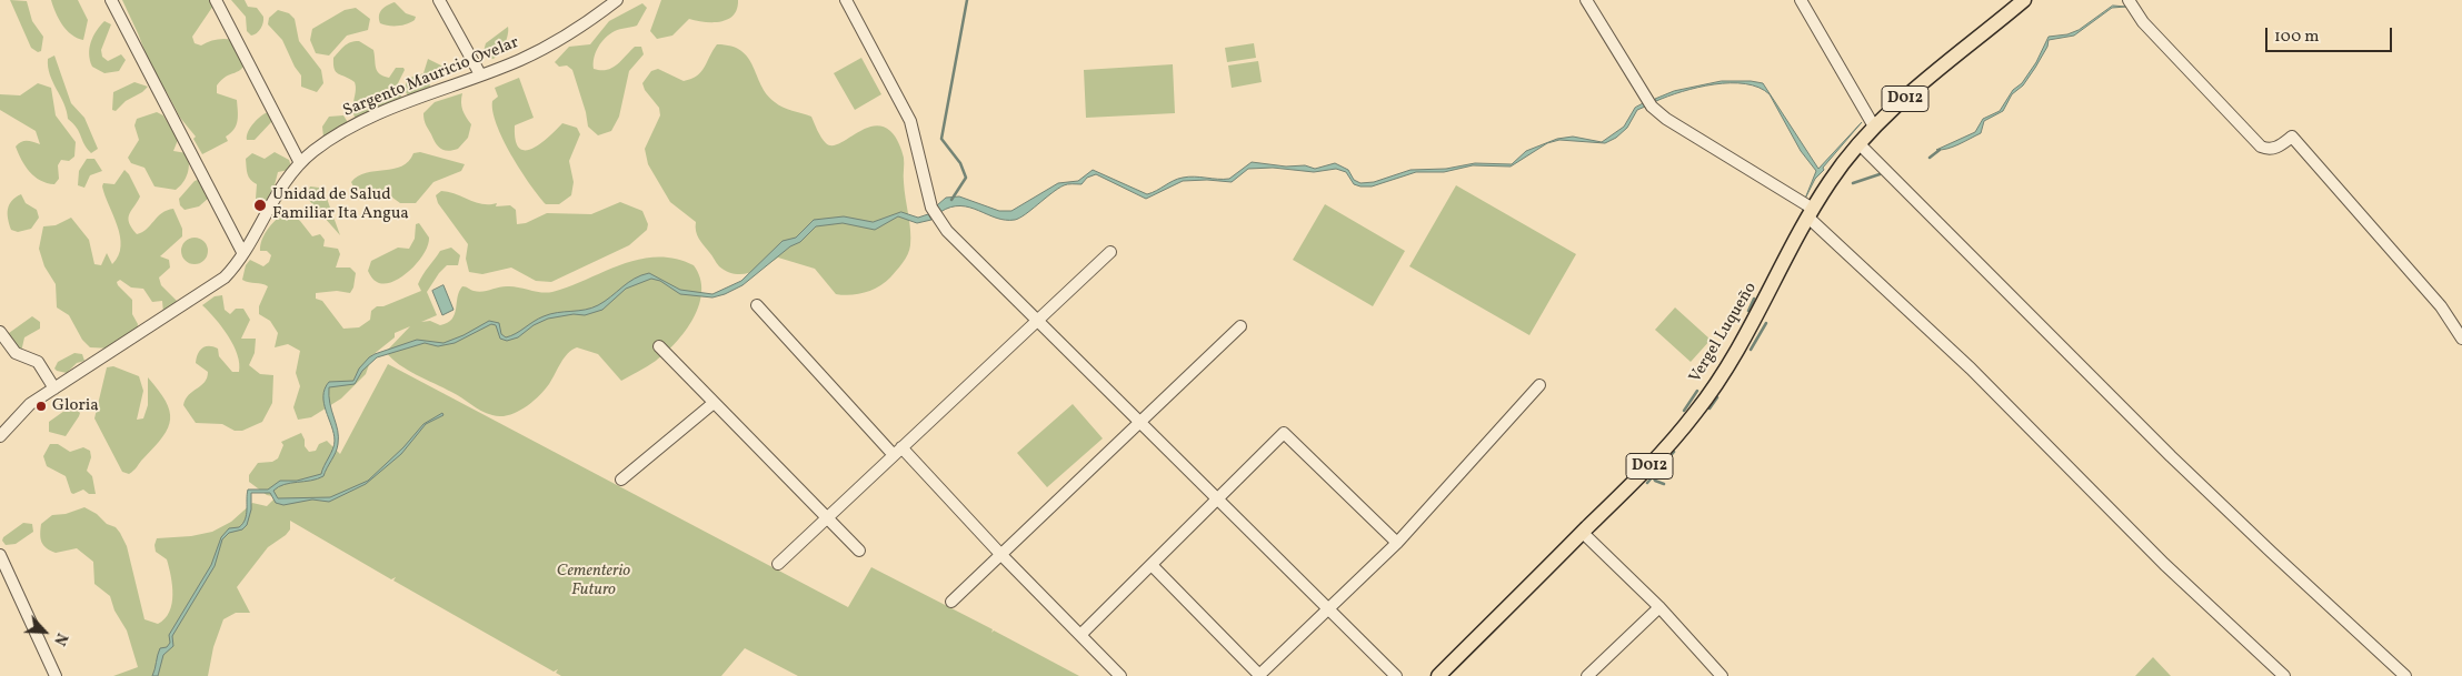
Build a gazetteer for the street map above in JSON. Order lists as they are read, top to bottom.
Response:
{
  "streets": {
    "main road": ["D012", "Vergel Luqueño"],
    "street": ["Sargento Mauricio Ovelar"]
  },
  "parks": ["Cementerio Futuro"],
  "places": ["Unidad de Salud Familiar Ita Angua", "Gloria"],
  "scale_bar": "100 m",
  "north": "bottom right"
}
